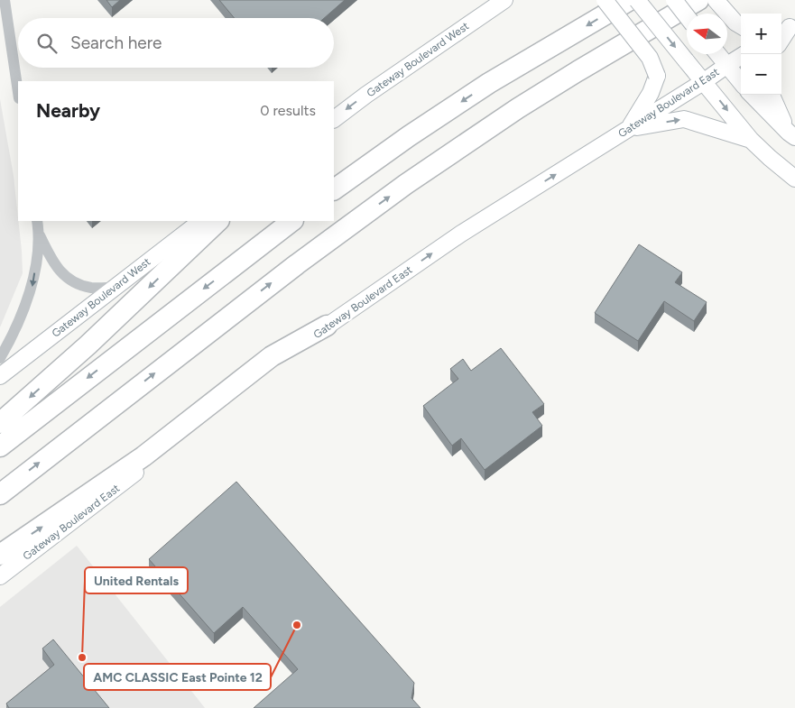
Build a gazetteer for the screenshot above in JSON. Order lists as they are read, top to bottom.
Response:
{
  "streets": {
    "main road": ["Gateway Boulevard West", "Gateway Boulevard East"]
  },
  "one_way": ["Gateway Boulevard West", "Gateway Boulevard East"],
  "places": ["AMC CLASSIC East Pointe 12", "United Rentals"],
  "north": "left",
  "page": {
    "map_buttons": ["+", "−"],
    "search": "Search here",
    "heading": ["Nearby", "0 results"]
  }
}
